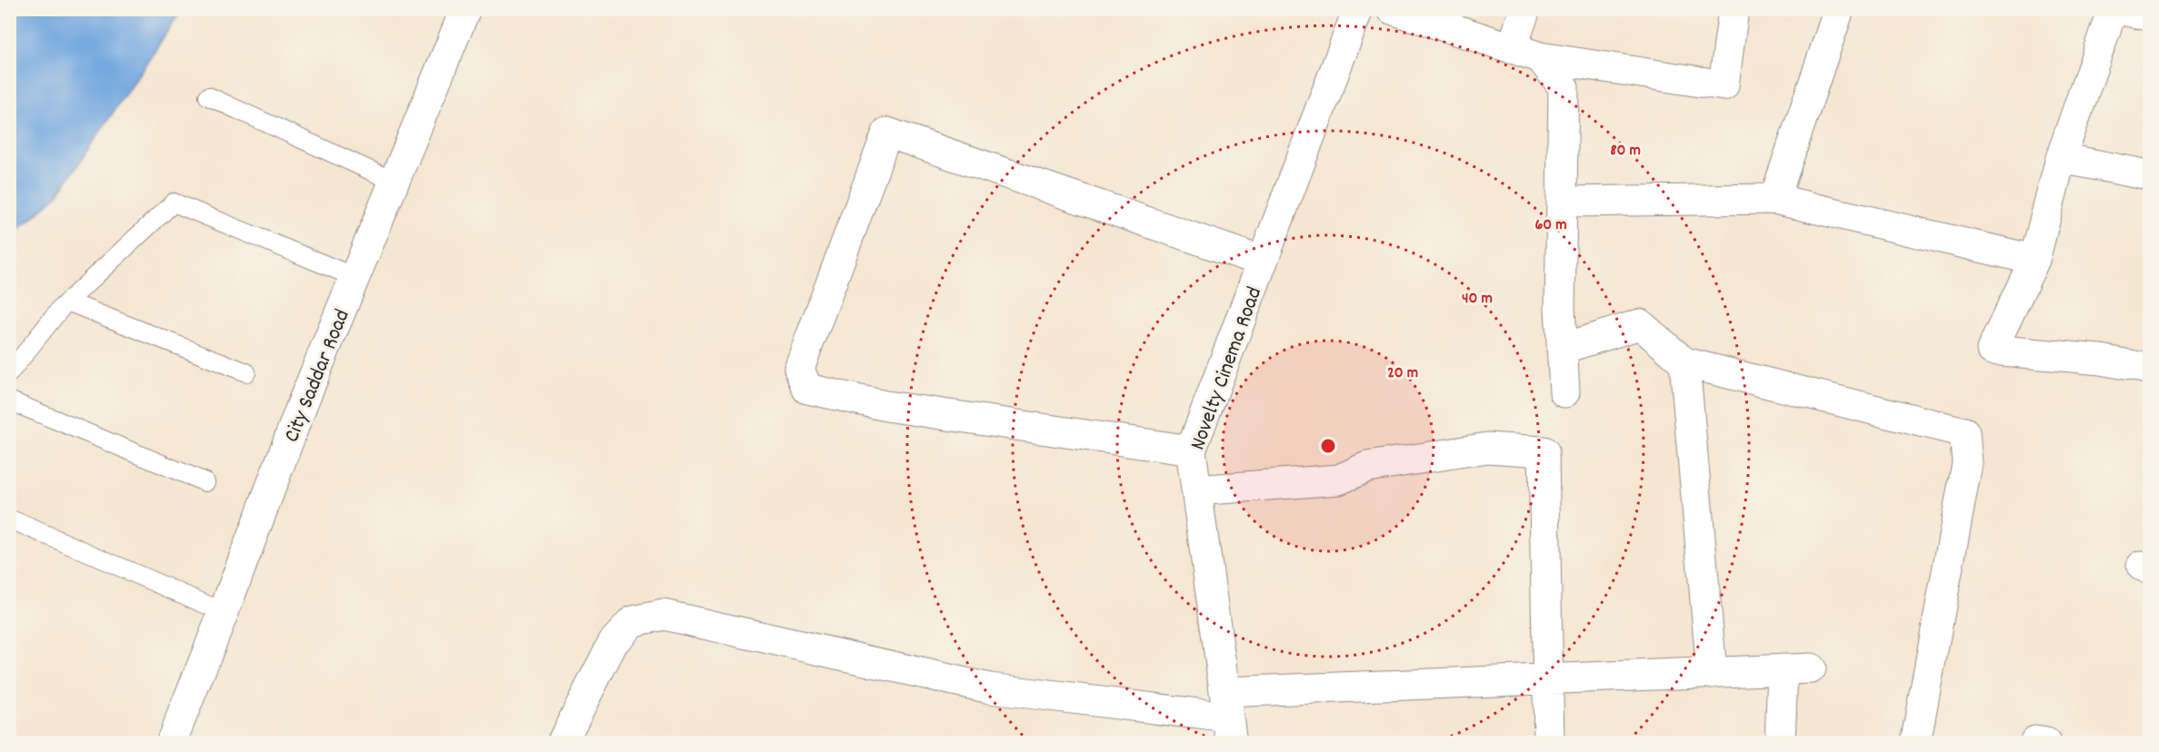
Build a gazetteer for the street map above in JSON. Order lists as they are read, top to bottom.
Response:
{
  "streets": {
    "street": ["Novelty Cinema Road", "City Saddar Road"]
  },
  "rings": [
    "80 m",
    "60 m",
    "40 m",
    "20 m"
  ]
}
